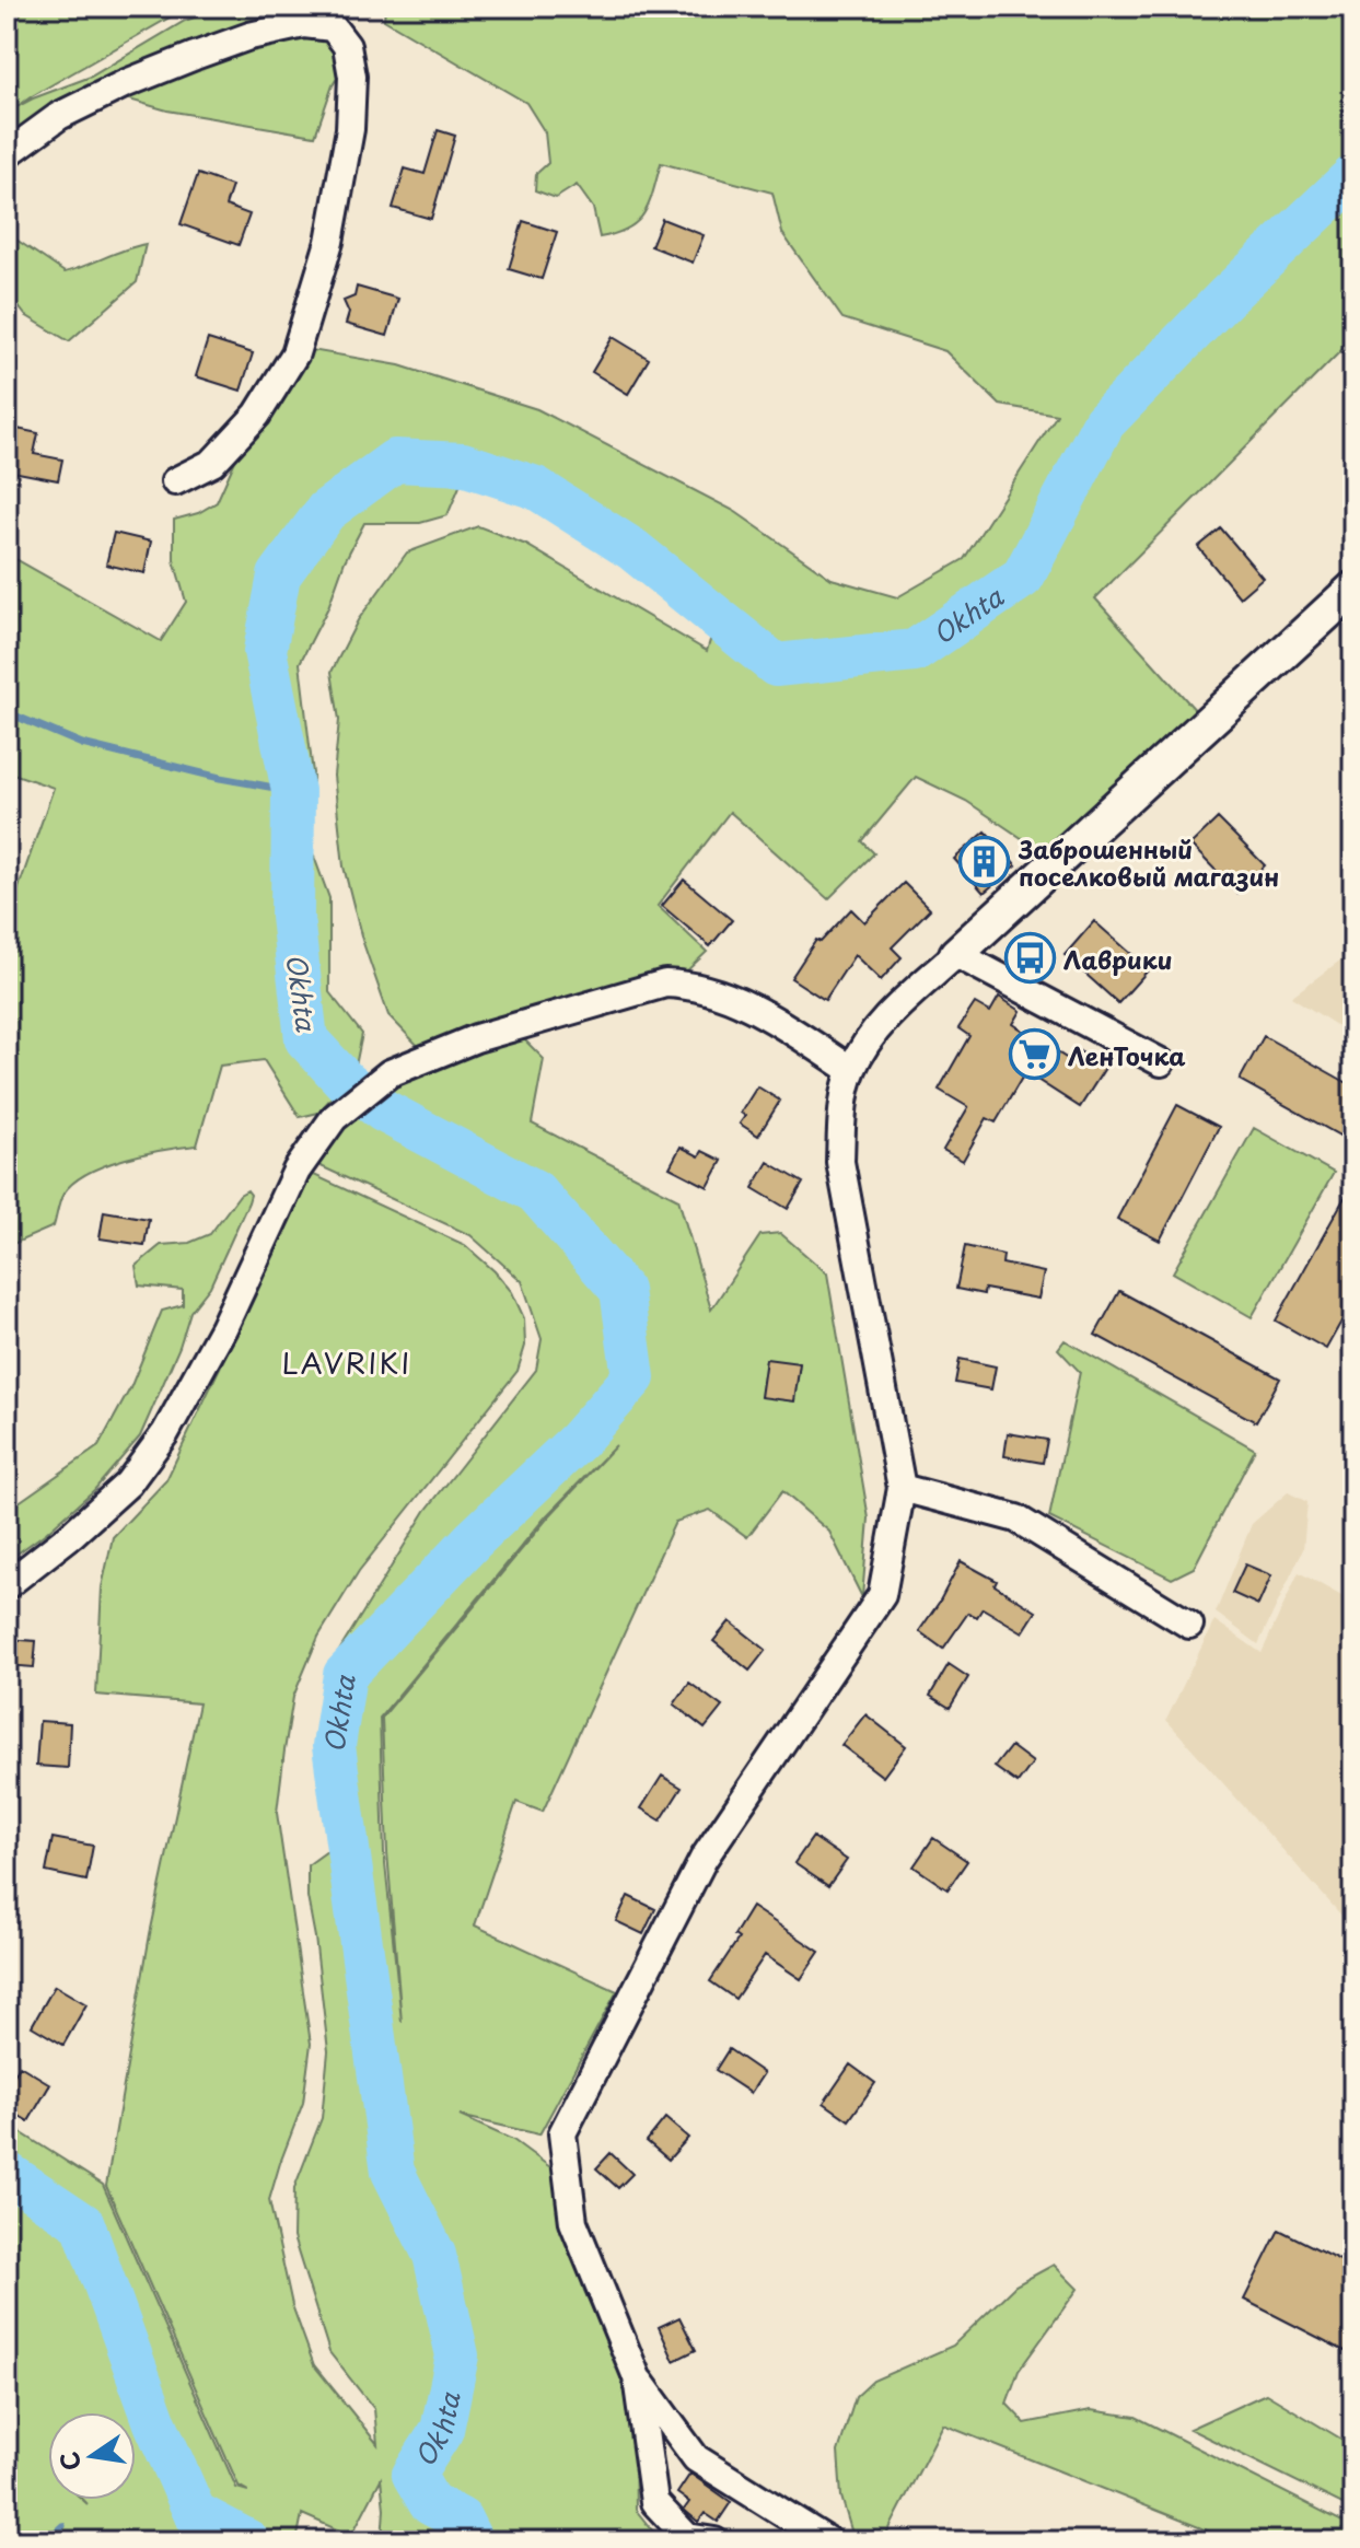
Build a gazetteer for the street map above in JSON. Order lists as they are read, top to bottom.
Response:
{
  "districts": ["LAVRIKI"],
  "water": ["Okhta"],
  "places": {
    "building": ["Заброшенный поселковый магазин"],
    "bus stop": ["Лаврики"],
    "supermarket": ["ЛенТочка"]
  },
  "north": "left"
}
